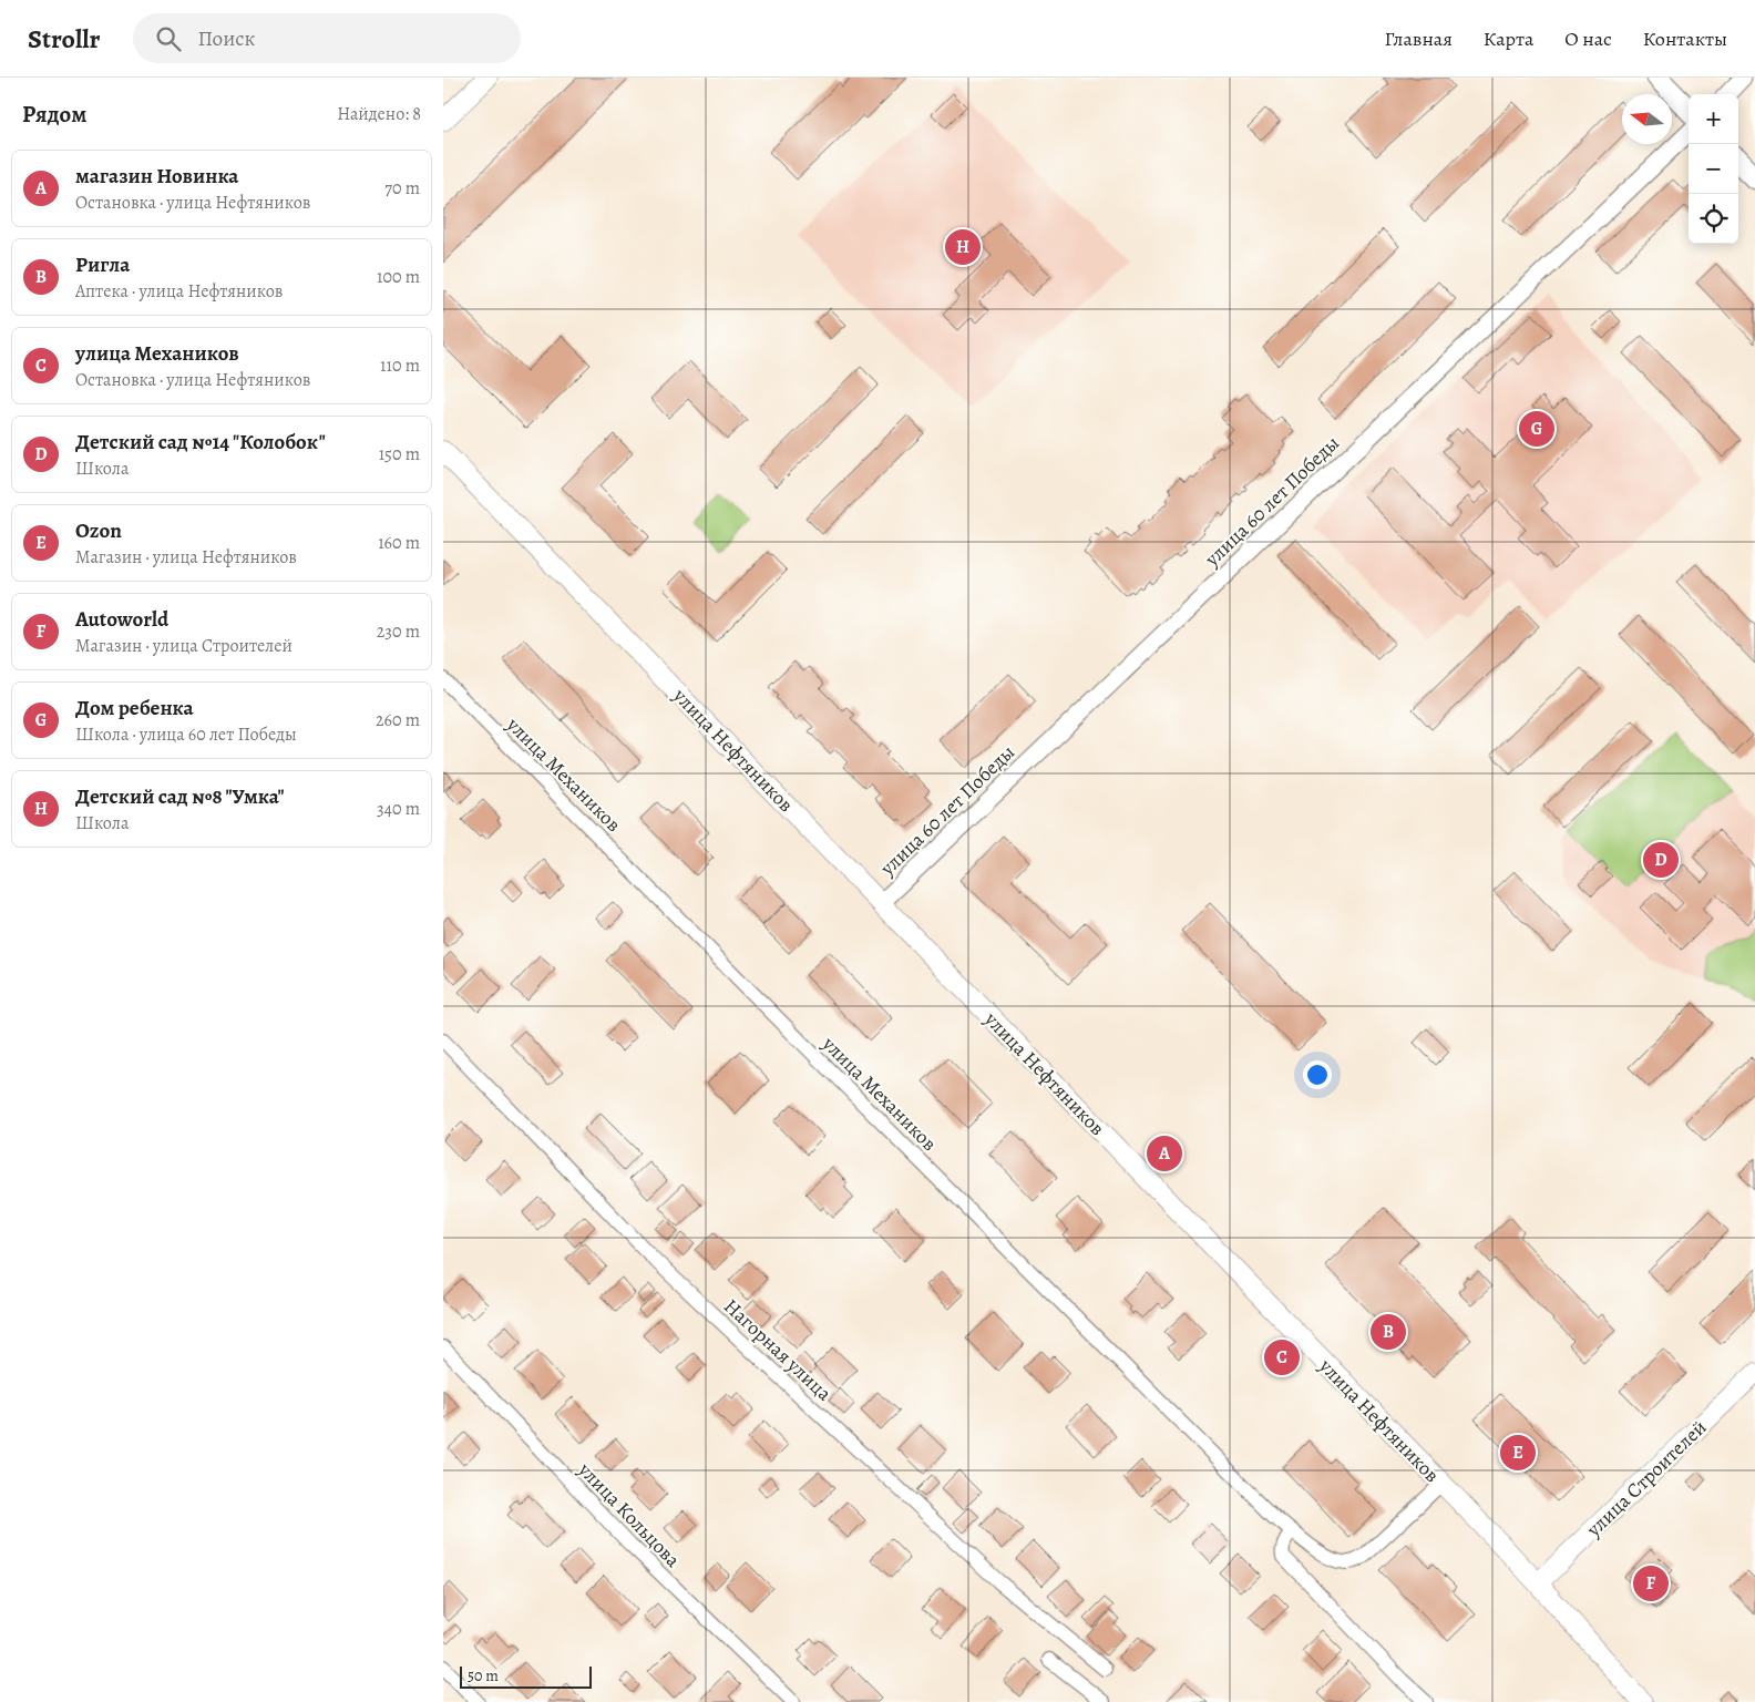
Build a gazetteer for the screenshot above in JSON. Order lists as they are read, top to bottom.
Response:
{
  "streets": {
    "main road": ["улица Нефтяников", "улица Строителей"],
    "street": [
      "улица 60 лет Победы",
      "улица Механиков",
      "Нагорная улица",
      "улица Кольцова"
    ]
  },
  "crossings": [
    ["улица 60 лет Победы", "улица Нефтяников"],
    ["улица Нефтяников", "улица Механиков"],
    ["улица Нефтяников", "улица Строителей"]
  ],
  "scale_bar": "50 m",
  "north": "left",
  "page": {
    "header": "Strollr",
    "search": "Поиск",
    "nav": [
      "Главная",
      "Карта",
      "О нас",
      "Контакты"
    ],
    "heading": ["Рядом", "Найдено: 8"],
    "map_buttons": ["+", "−"],
    "list": [
      {
        "mark": "A",
        "name": "магазин Новинка",
        "note": "Остановка · улица Нефтяников",
        "value": "70 m"
      },
      {
        "mark": "B",
        "name": "Ригла",
        "note": "Аптека · улица Нефтяников",
        "value": "100 m"
      },
      {
        "mark": "C",
        "name": "улица Механиков",
        "note": "Остановка · улица Нефтяников",
        "value": "110 m"
      },
      {
        "mark": "D",
        "name": "Детский сад №14 \"Колобок\"",
        "note": "Школа",
        "value": "150 m"
      },
      {
        "mark": "E",
        "name": "Ozon",
        "note": "Магазин · улица Нефтяников",
        "value": "160 m"
      },
      {
        "mark": "F",
        "name": "Autoworld",
        "note": "Магазин · улица Строителей",
        "value": "230 m"
      },
      {
        "mark": "G",
        "name": "Дом ребенка",
        "note": "Школа · улица 60 лет Победы",
        "value": "260 m"
      },
      {
        "mark": "H",
        "name": "Детский сад №8 \"Умка\"",
        "note": "Школа",
        "value": "340 m"
      }
    ],
    "pins": [
      "H",
      "G",
      "D",
      "A",
      "B",
      "C",
      "E",
      "F"
    ],
    "scale": "50 m"
  }
}
